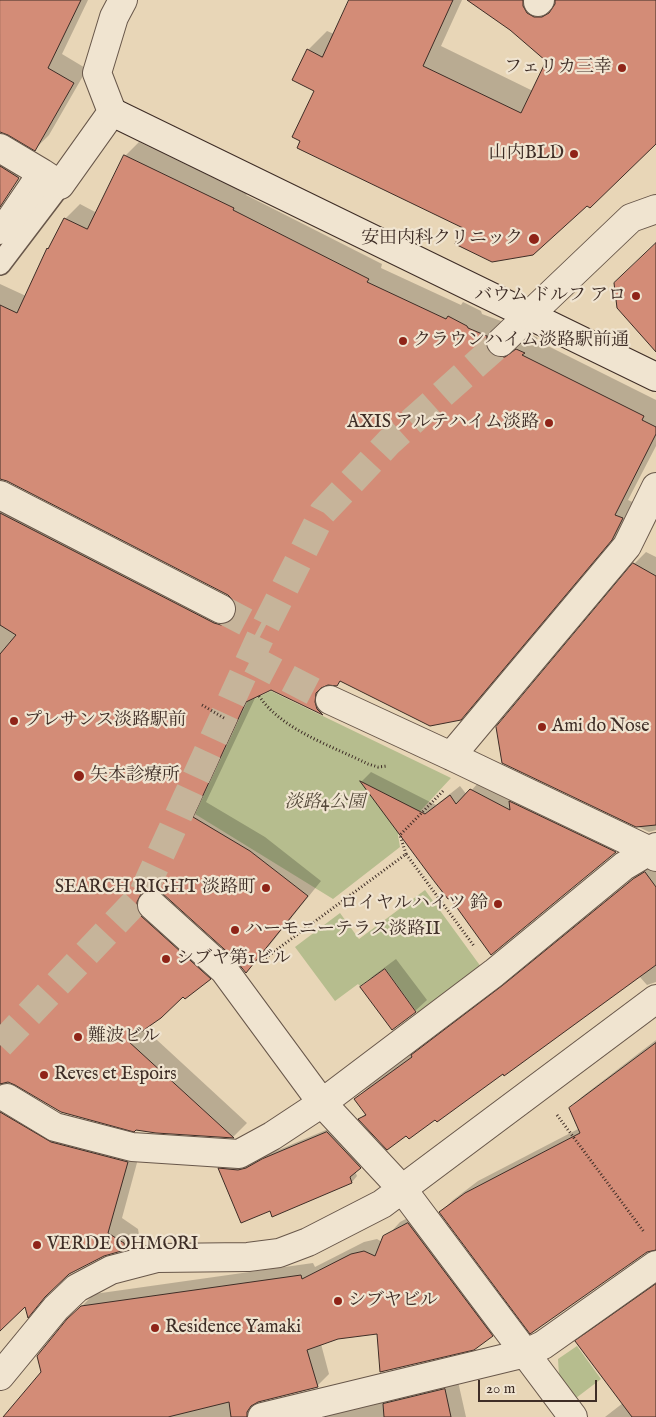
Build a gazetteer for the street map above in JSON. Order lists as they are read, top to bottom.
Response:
{
  "parks": ["淡路4公園"],
  "places": [
    "フェリカ三幸",
    "山内BLD",
    "安田内科クリニック",
    "バウム ドルフ アロ",
    "クラウンハイム淡路駅前通",
    "AXIS アルテハイム淡路",
    "プレサンス淡路駅前",
    "Ami do Nose",
    "矢本診療所",
    "SEARCH RIGHT 淡路町",
    "ロイヤルハイツ 鈴",
    "ハーモニーテラス淡路II",
    "シブヤ第1ビル",
    "難波ビル",
    "Reves et Espoirs",
    "VERDE OHMORI",
    "シブヤビル",
    "Residence Yamaki"
  ],
  "scale_bar": "20 m"
}
